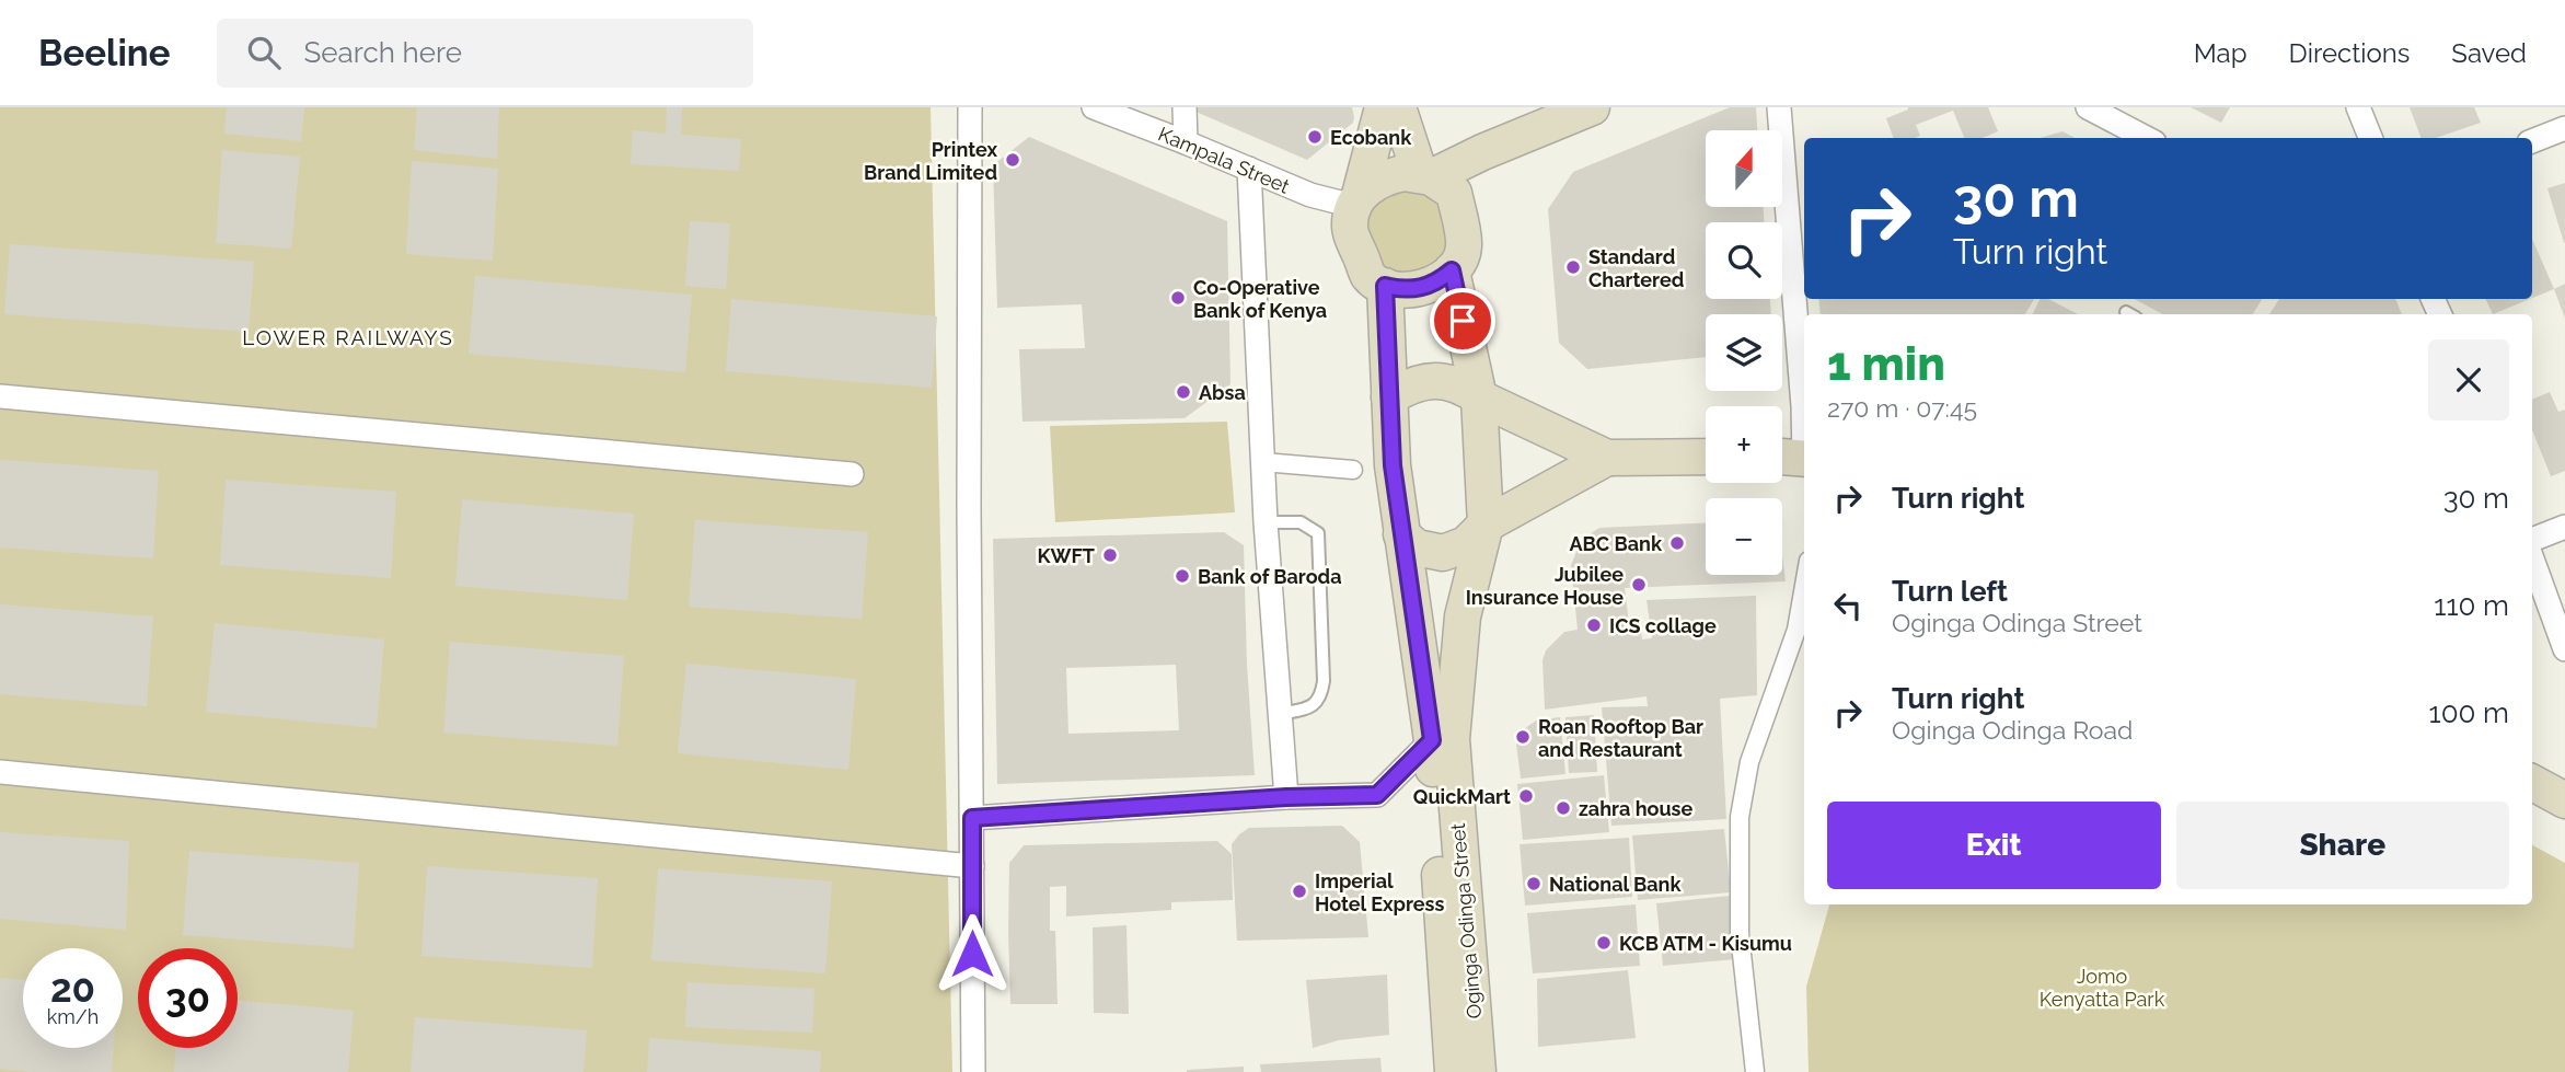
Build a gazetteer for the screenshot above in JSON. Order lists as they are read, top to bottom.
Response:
{
  "streets": {
    "main road": ["Oginga Odinga Street"],
    "street": ["Kampala Street"]
  },
  "crossings": [
    ["Kampala Street", "Oginga Odinga Street"]
  ],
  "districts": ["LOWER RAILWAYS"],
  "parks": ["Jomo Kenyatta Park"],
  "places": [
    "Ecobank",
    "Printex Brand Limited",
    "Standard Chartered",
    "Co-Operative Bank of Kenya",
    "Absa",
    "ABC Bank",
    "KWFT",
    "Bank of Baroda",
    "Jubilee Insurance House",
    "ICS collage",
    "Roan Rooftop Bar and Restaurant",
    "QuickMart",
    "zahra house",
    "National Bank",
    "Imperial Hotel Express",
    "KCB ATM - Kisumu"
  ],
  "north": "top",
  "page": {
    "header": "Beeline",
    "search": "Search here",
    "nav": ["Map", "Directions", "Saved"],
    "map_buttons": ["+", "−"],
    "turn": ["30 m", "Turn right"],
    "heading": ["1 min", "270 m · 07:45"],
    "list": [
      {
        "name": "Turn right",
        "value": "30 m"
      },
      {
        "name": "Turn left",
        "note": "Oginga Odinga Street",
        "value": "110 m"
      },
      {
        "name": "Turn right",
        "note": "Oginga Odinga Road",
        "value": "100 m"
      }
    ],
    "buttons": ["Exit", "Share"],
    "speed": "20 km/h",
    "limit": "30"
  }
}
